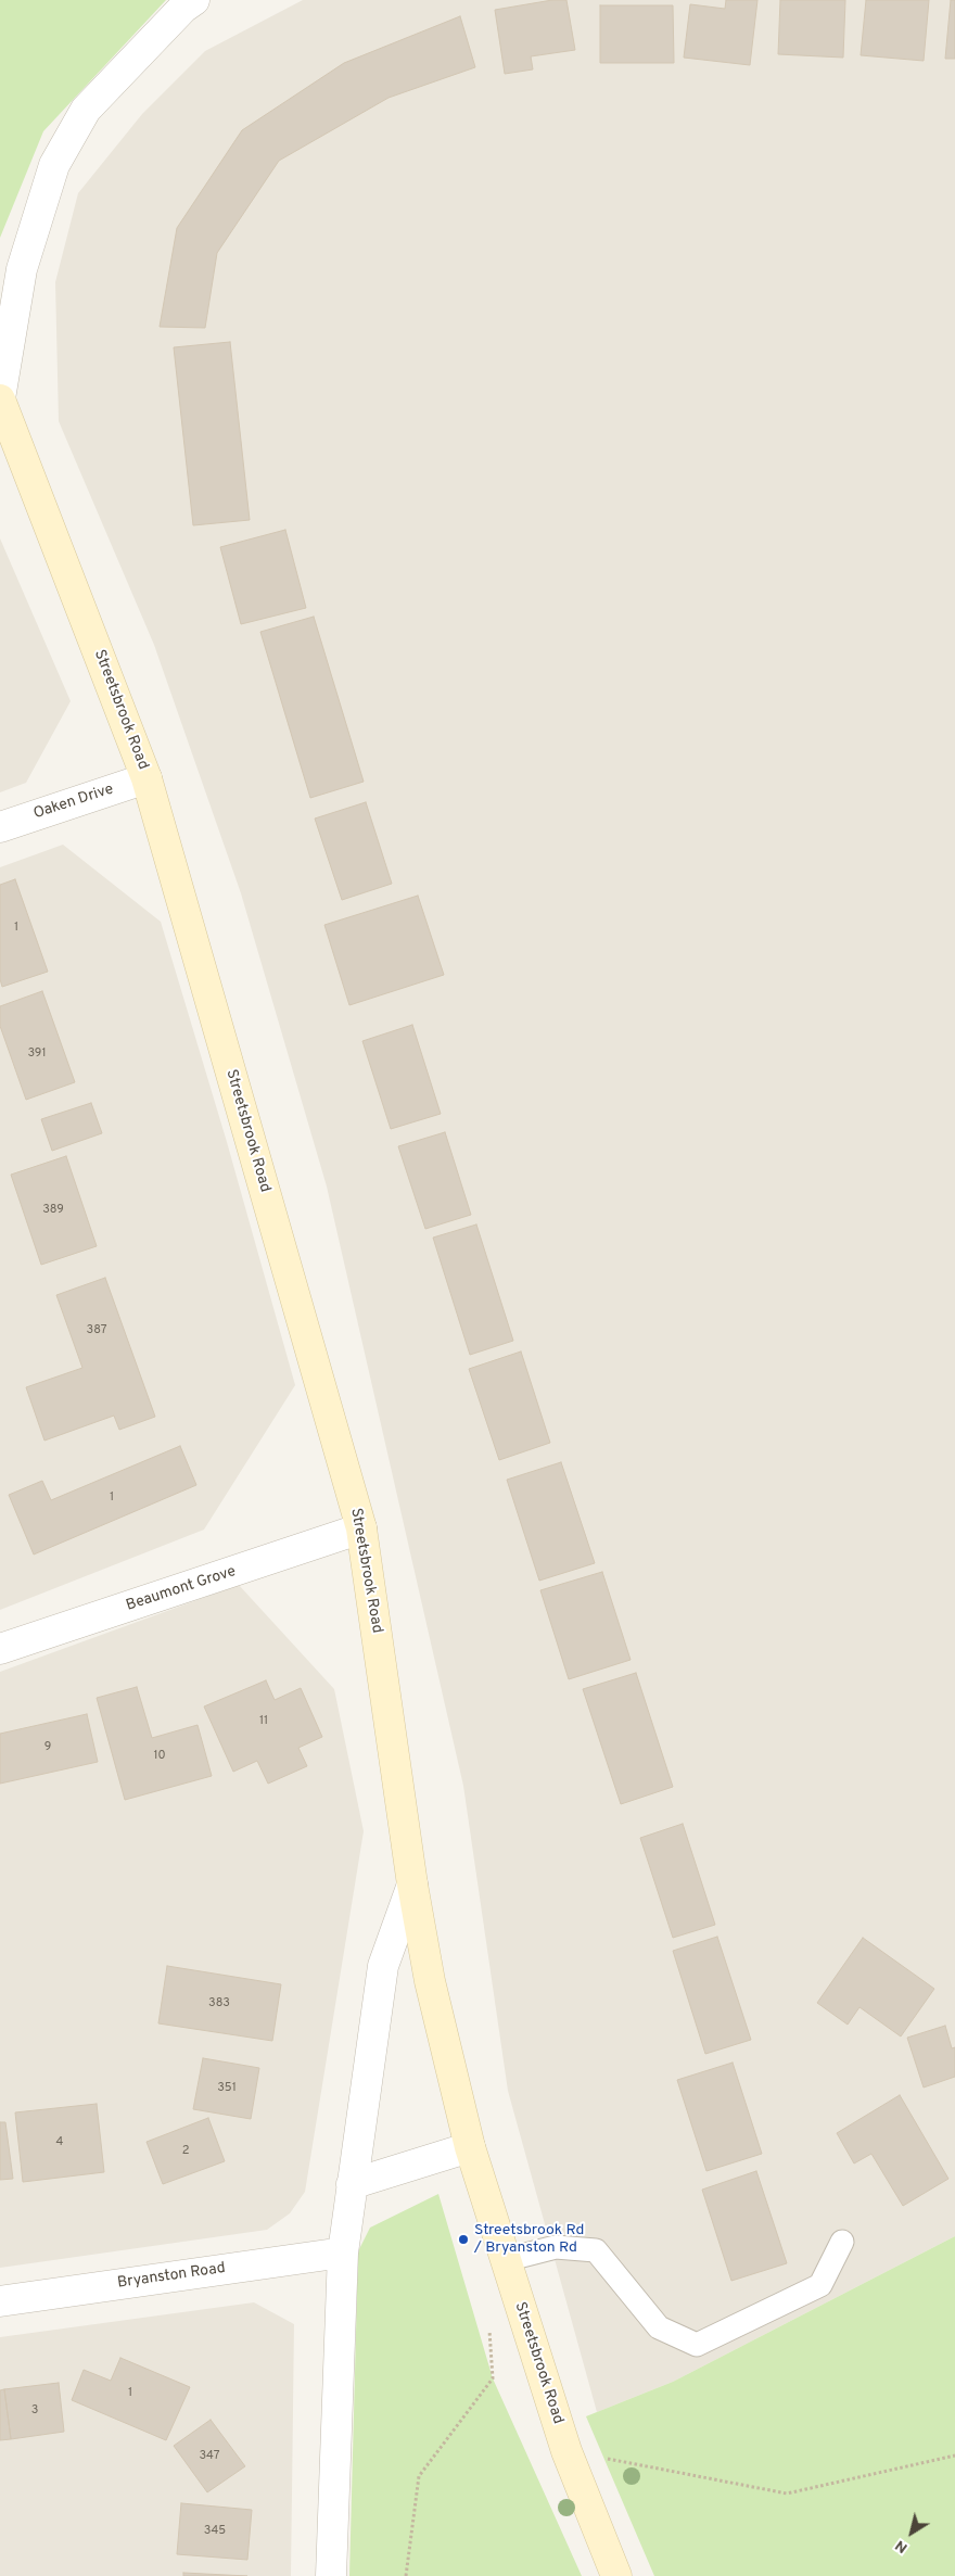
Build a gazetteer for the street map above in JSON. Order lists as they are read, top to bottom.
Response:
{
  "streets": {
    "main road": ["Streetsbrook Road"],
    "street": ["Oaken Drive", "Beaumont Grove", "Bryanston Road"]
  },
  "crossings": [
    ["Streetsbrook Road", "Oaken Drive"],
    ["Streetsbrook Road", "Beaumont Grove"],
    ["Streetsbrook Road", "Bryanston Road"]
  ],
  "places": ["Streetsbrook Rd / Bryanston Rd"],
  "house_numbers": [
    "1",
    "391",
    "389",
    "387",
    "1",
    "11",
    "9",
    "10",
    "383",
    "351",
    "4",
    "2",
    "1",
    "3",
    "347",
    "345"
  ],
  "north": "bottom left"
}
